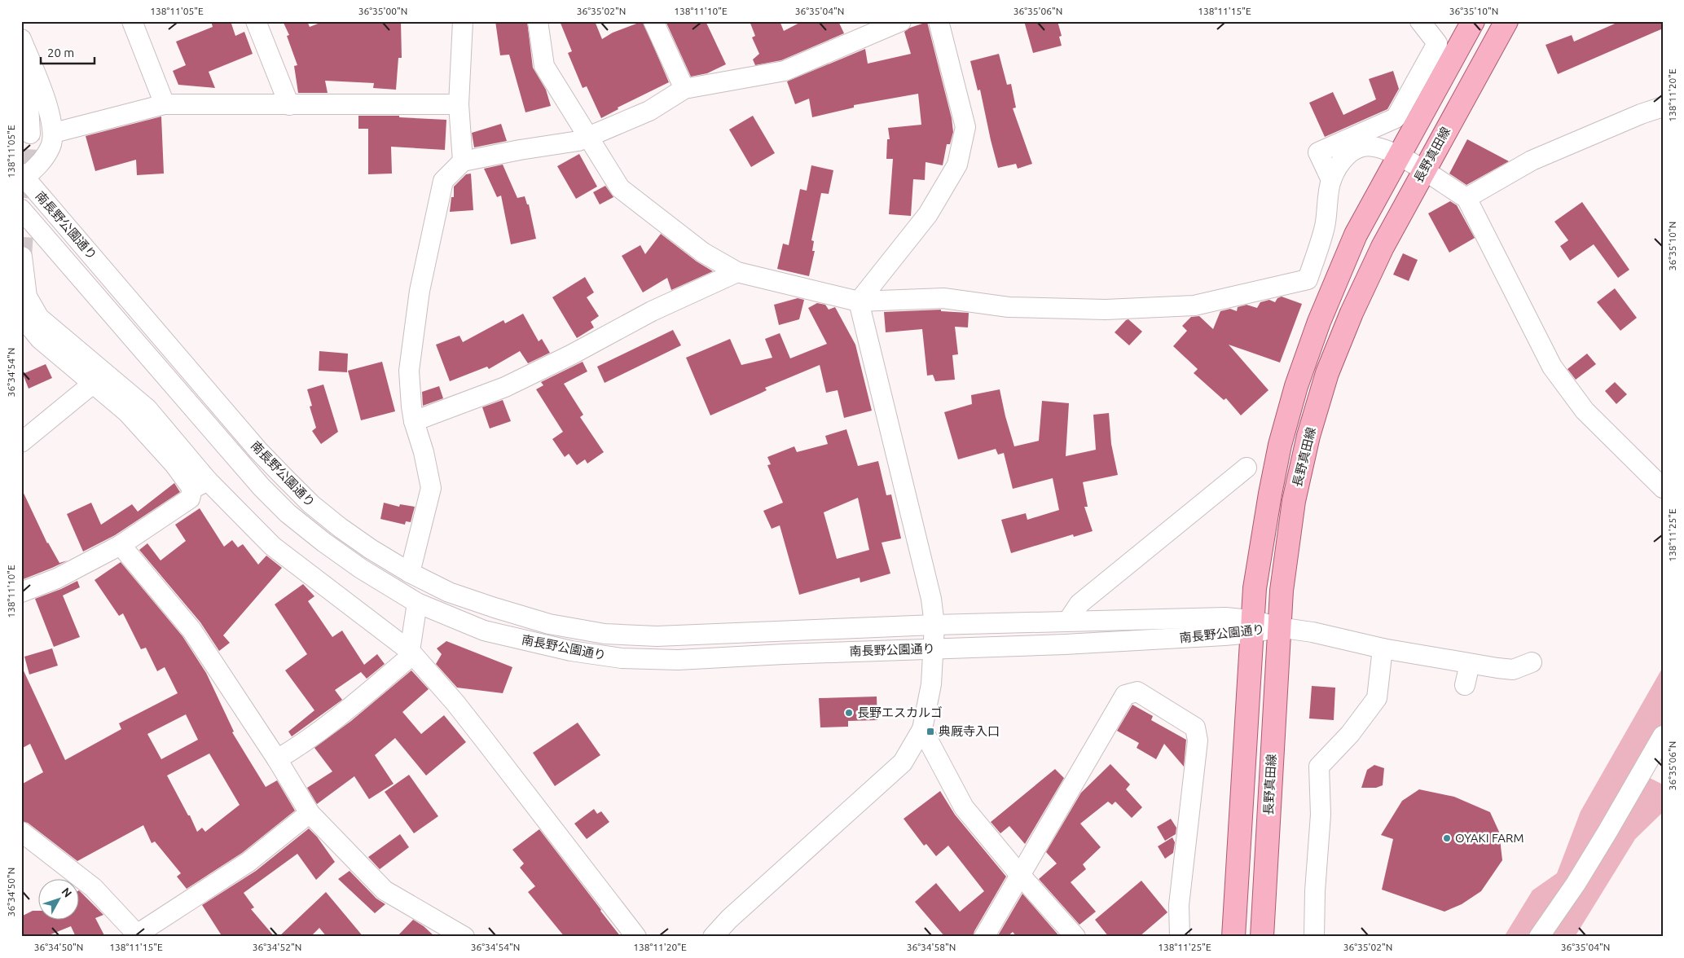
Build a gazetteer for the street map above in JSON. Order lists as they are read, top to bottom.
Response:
{
  "streets": {
    "main road": ["長野真田線"],
    "street": ["南長野公園通り"]
  },
  "crossings": [
    ["長野真田線", "南長野公園通り"]
  ],
  "places": {
    "other": ["長野エスカルゴ", "OYAKI FARM"],
    "transit": ["典厩寺入口"]
  },
  "scale_bar": "20 m",
  "north": "top right",
  "coordinates": [
    "138°11'05\"E",
    "36°35'00\"N",
    "36°35'02\"N",
    "138°11'10\"E",
    "36°35'04\"N",
    "36°35'06\"N",
    "138°11'15\"E",
    "36°35'10\"N",
    "138°11'20\"E",
    "36°34'54\"N",
    "138°11'25\"E",
    "36°34'50\"N",
    "36°34'52\"N",
    "36°34'58\"N"
  ]
}
